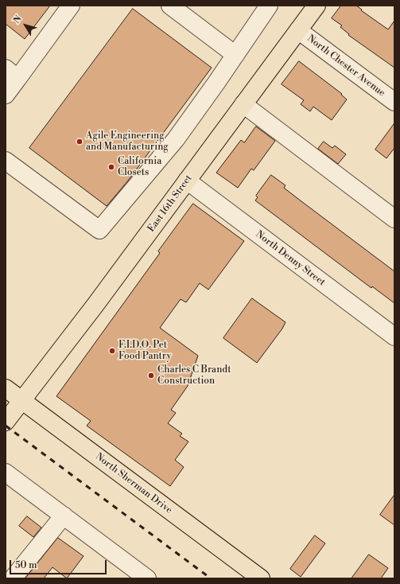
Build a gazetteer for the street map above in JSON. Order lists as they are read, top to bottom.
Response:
{
  "streets": {
    "main road": ["East 16th Street", "North Sherman Drive"],
    "street": ["North Chester Avenue", "North Denny Street"]
  },
  "crossings": [
    ["North Chester Avenue", "East 16th Street"],
    ["East 16th Street", "North Denny Street"],
    ["East 16th Street", "North Sherman Drive"]
  ],
  "places": [
    "Agile Engineering and Manufacturing",
    "California Closets",
    "F.I.D.O. Pet Food Pantry",
    "Charles C Brandt Construction"
  ],
  "scale_bar": "50 m",
  "north": "top left"
}
